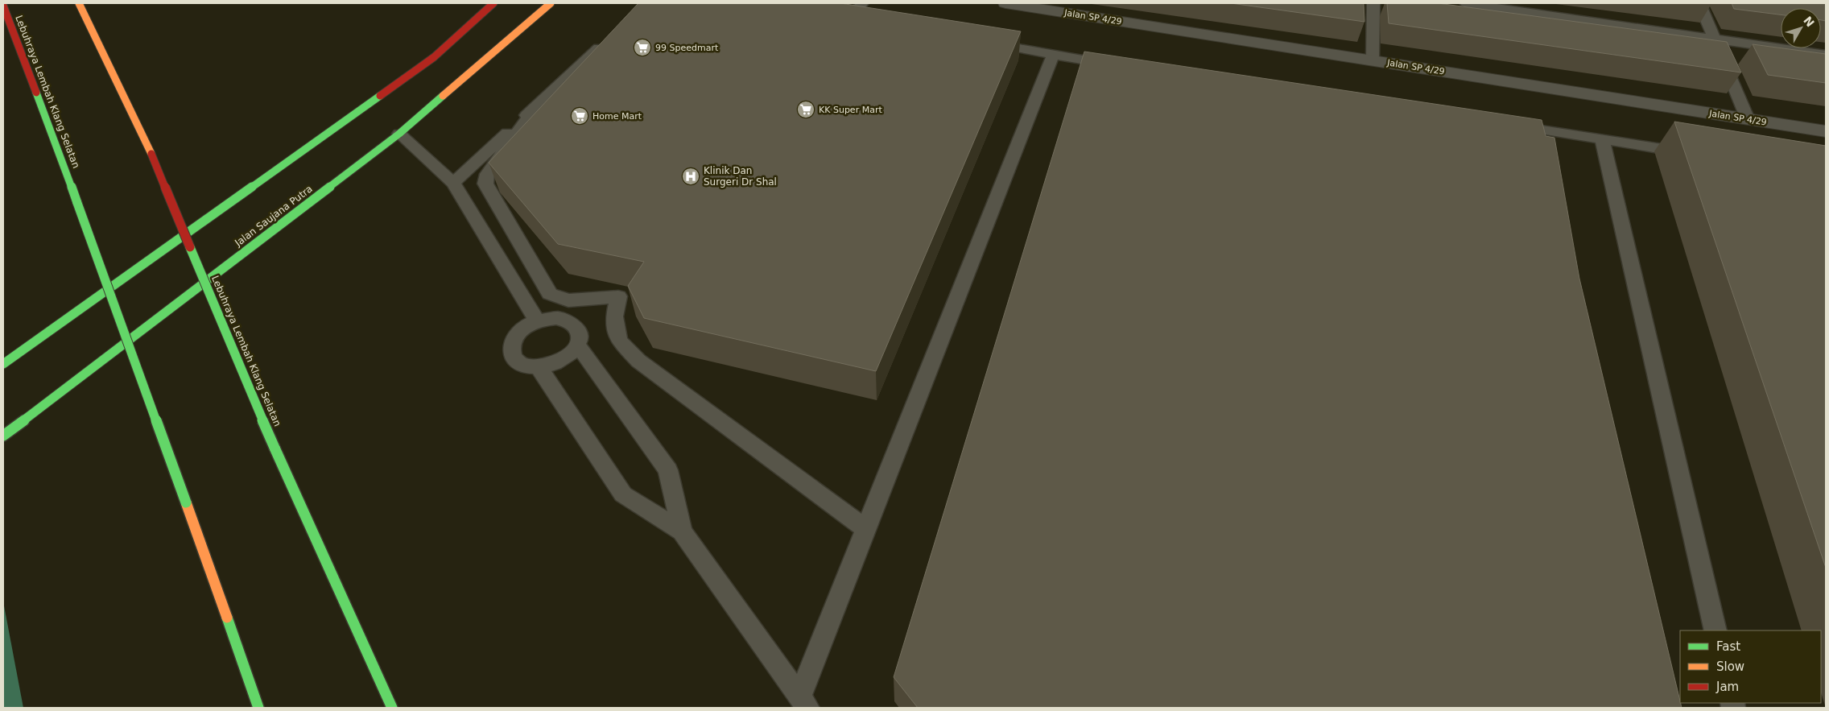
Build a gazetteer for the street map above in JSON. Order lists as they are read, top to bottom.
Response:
{
  "streets": {
    "main road": ["Lebuhraya Lembah Klang Selatan", "Jalan Saujana Putra"],
    "street": ["Jalan SP 4/29"]
  },
  "places": {
    "supermarket": ["99 Speedmart", "KK Super Mart", "Home Mart"],
    "hospital": ["Klinik Dan Surgeri Dr Shal"]
  },
  "legend": ["Fast", "Slow", "Jam"],
  "north": "top right"
}
